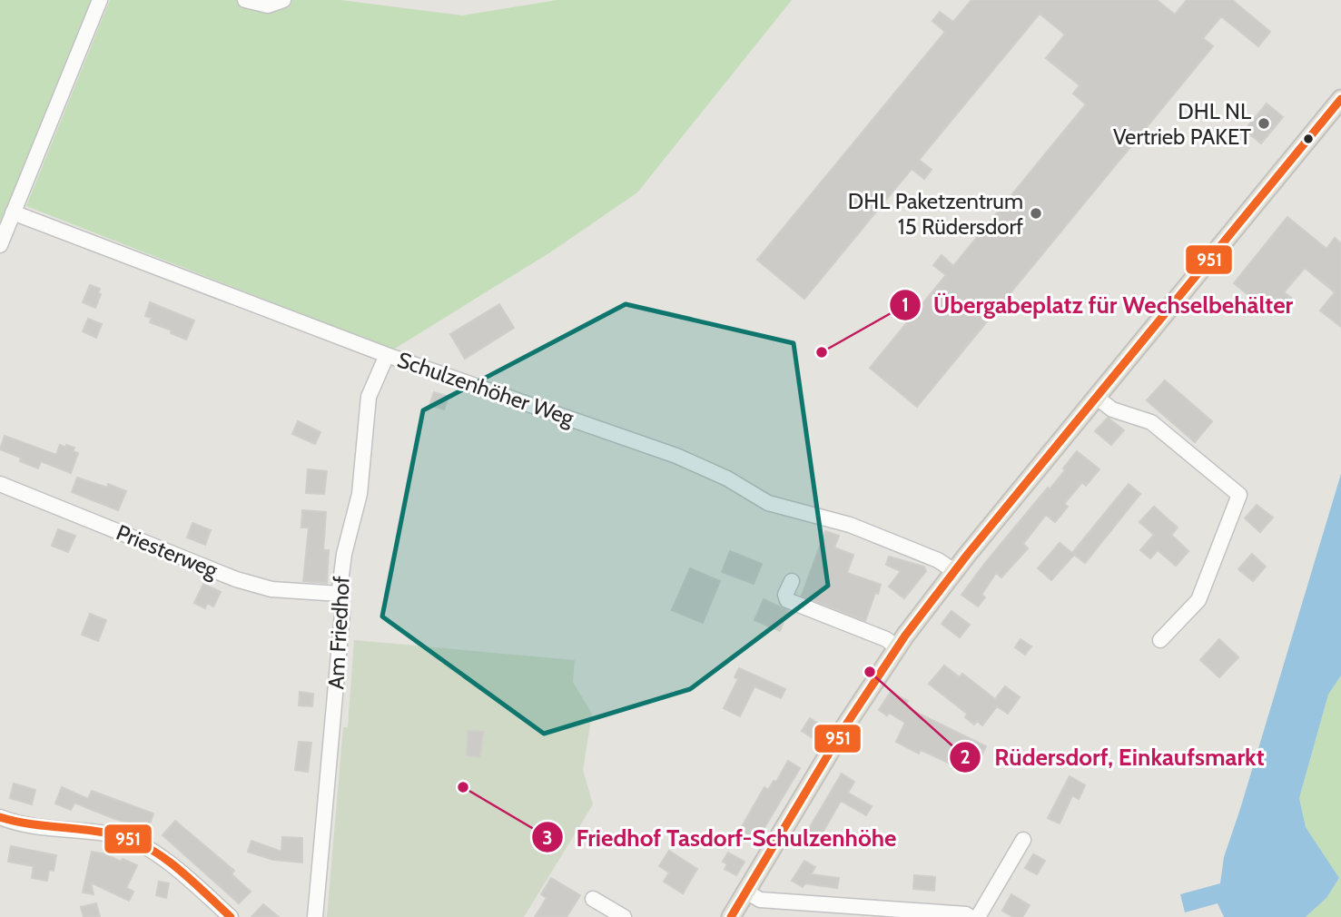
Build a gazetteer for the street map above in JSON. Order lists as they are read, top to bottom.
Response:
{
  "streets": {
    "street": ["Schulzenhöher Weg", "Priesterweg", "Am Friedhof"]
  },
  "crossings": [
    ["Schulzenhöher Weg", "Am Friedhof"],
    ["Priesterweg", "Am Friedhof"]
  ],
  "places": [
    "DHL NL Vertrieb PAKET",
    "DHL Paketzentrum 15 Rüdersdorf",
    "Übergabeplatz für Wechselbehälter",
    "Rüdersdorf, Einkaufsmarkt",
    "Friedhof Tasdorf-Schulzenhöhe"
  ],
  "lines": ["transit line 951"]
}
